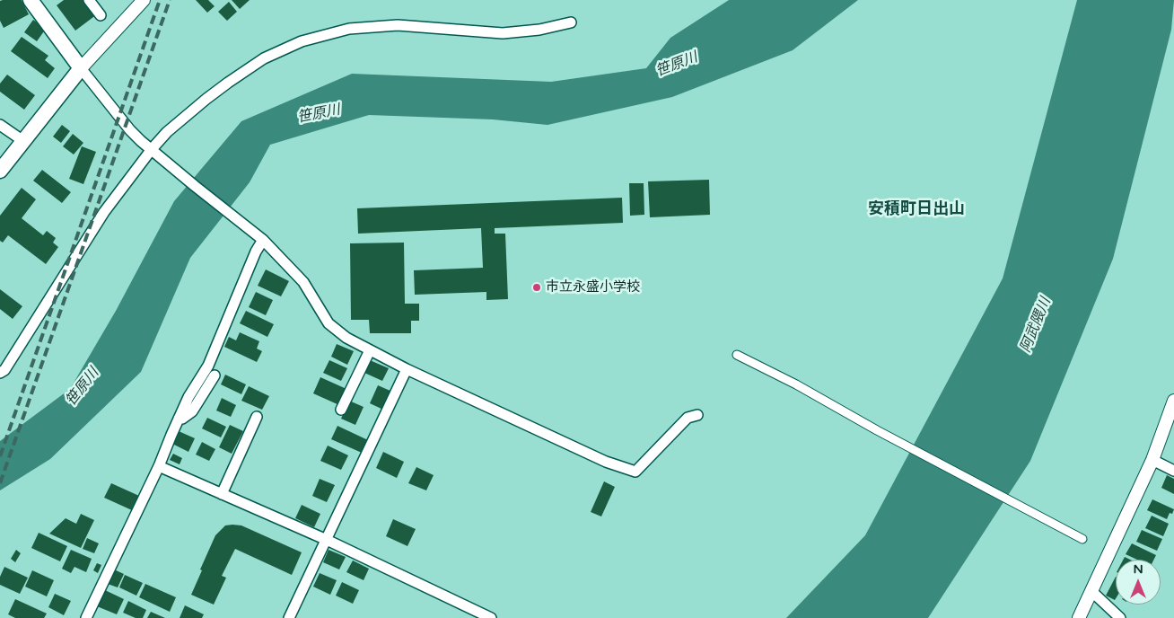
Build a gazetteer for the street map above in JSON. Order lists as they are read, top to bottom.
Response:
{
  "districts": ["安積町日出山"],
  "water": ["笹原川", "阿武隈川"],
  "places": ["市立永盛小学校"],
  "north": "top"
}
